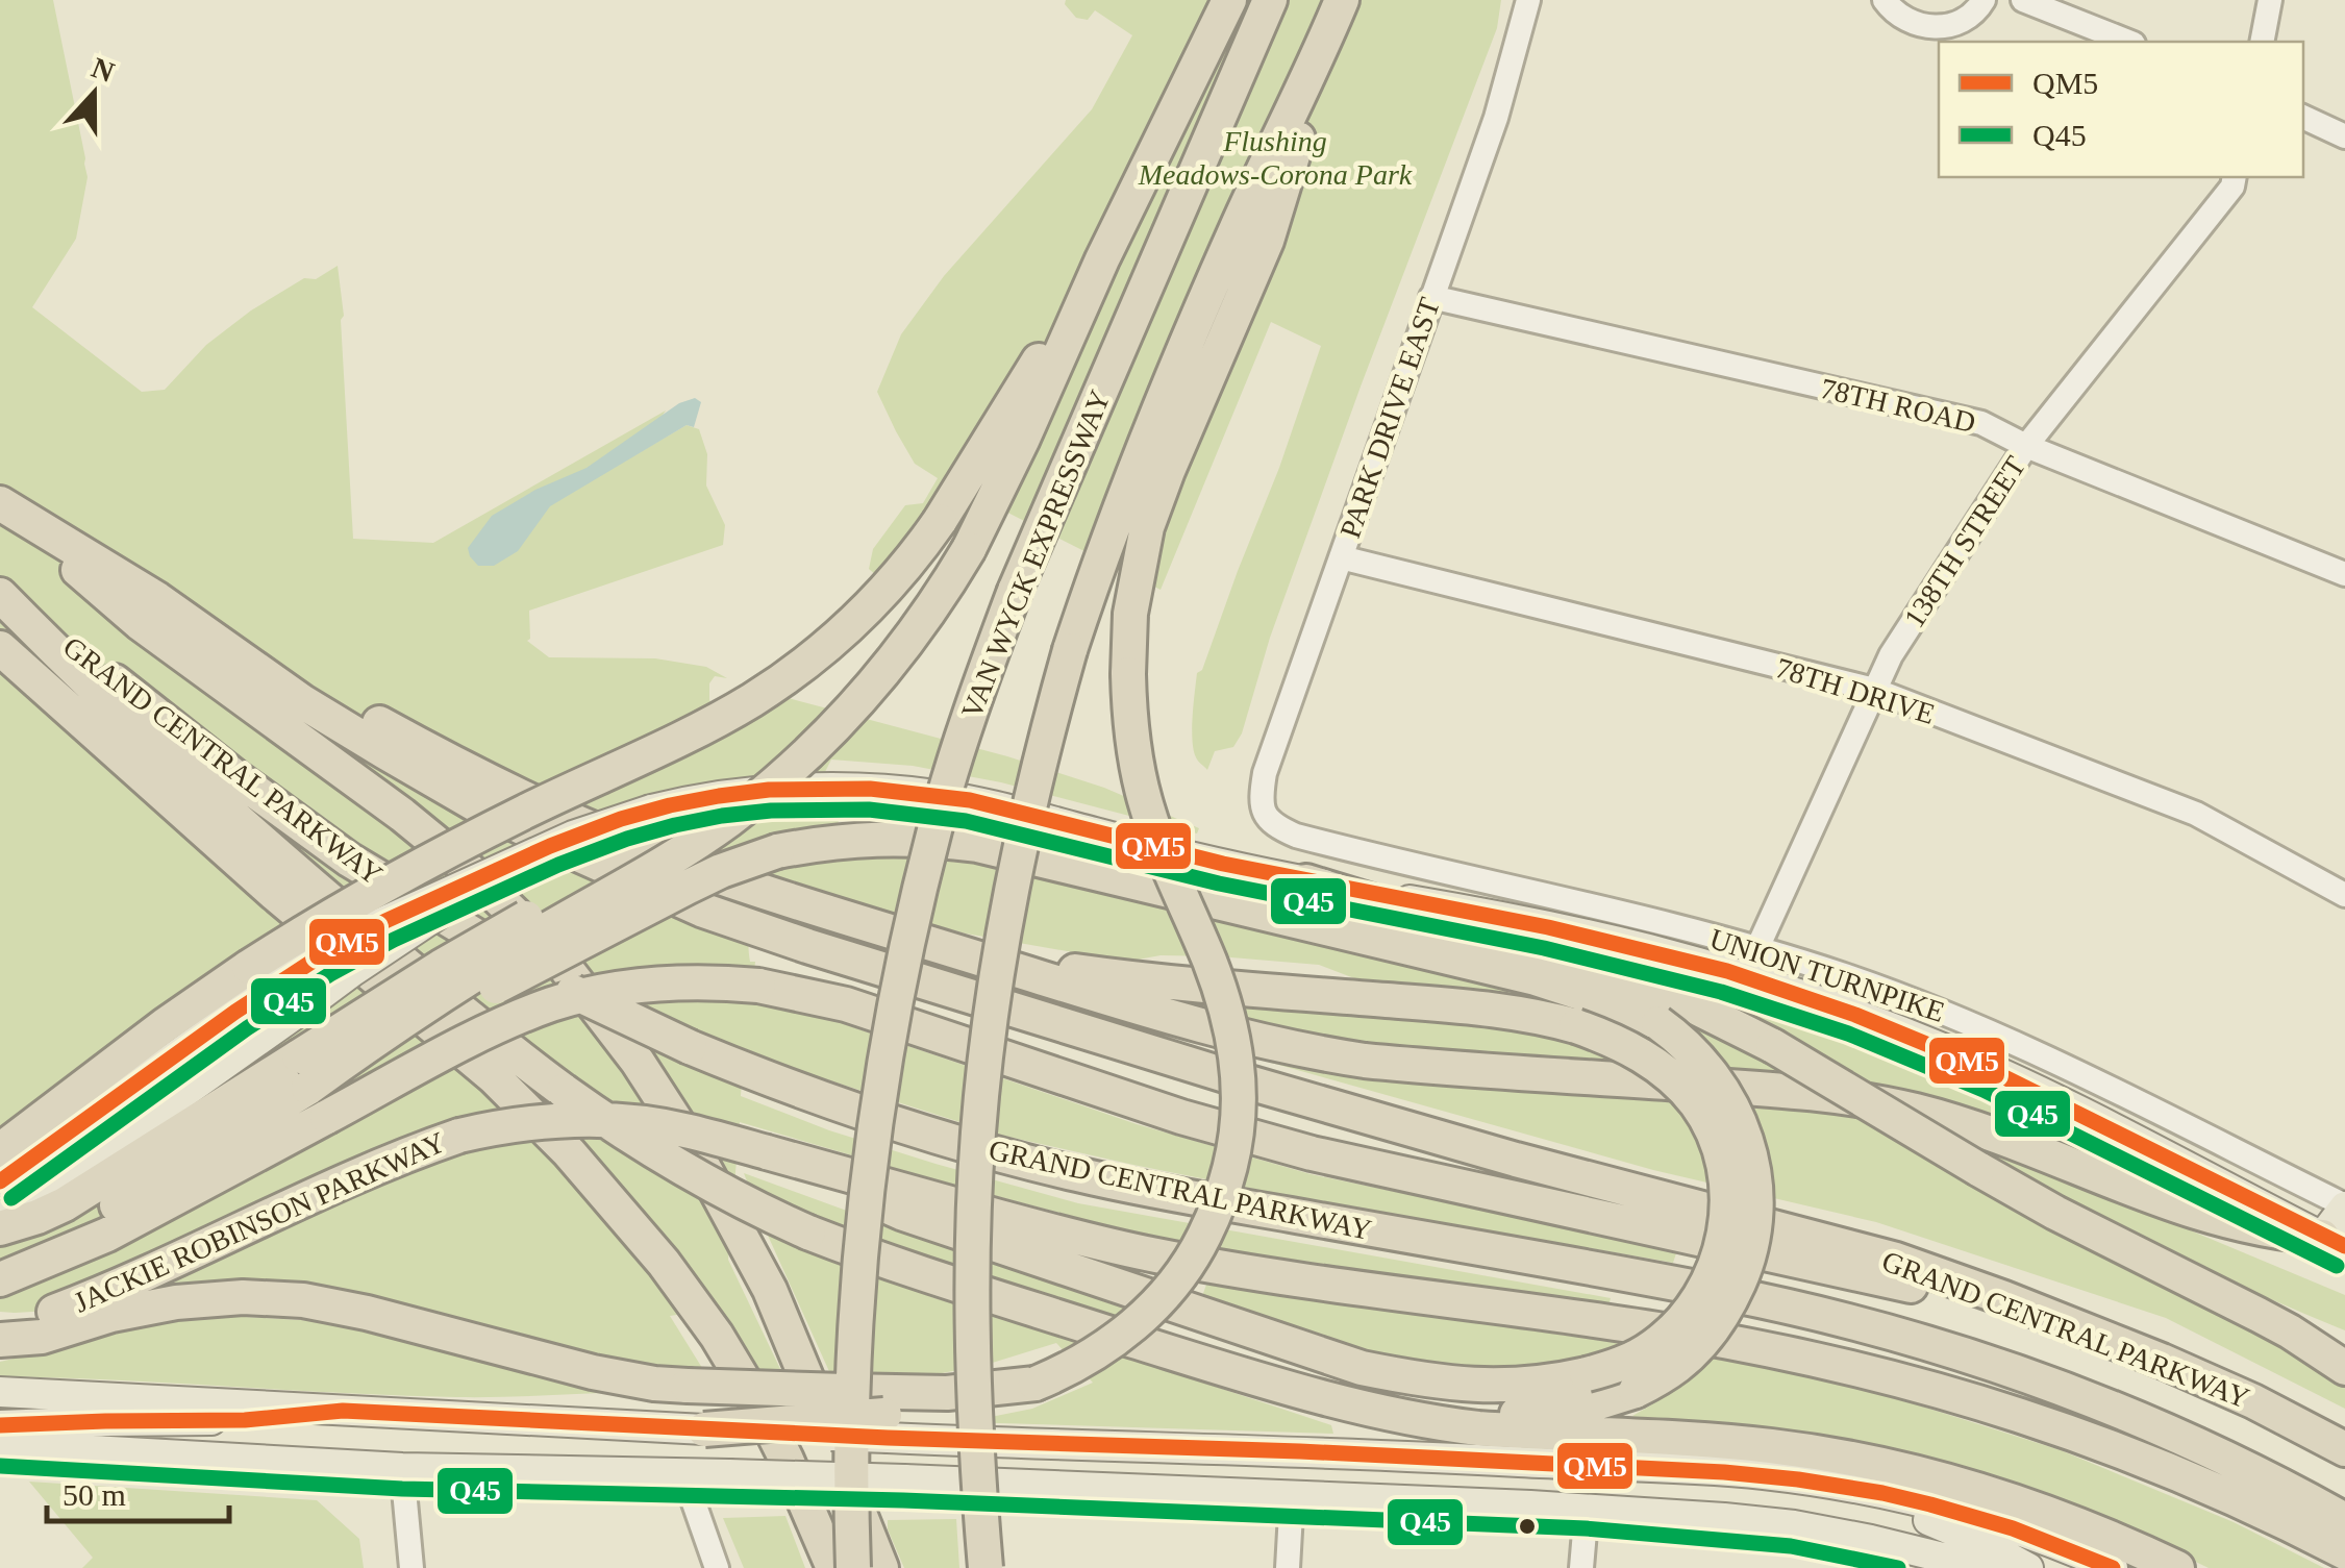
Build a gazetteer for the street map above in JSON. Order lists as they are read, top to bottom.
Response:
{
  "streets": {
    "highway": ["VAN WYCK EXPRESSWAY", "GRAND CENTRAL PARKWAY", "JACKIE ROBINSON PARKWAY"],
    "main road": ["UNION TURNPIKE"],
    "street": [
      "78TH ROAD",
      "PARK DRIVE EAST",
      "138TH STREET",
      "78TH DRIVE"
    ]
  },
  "crossings": [
    ["78TH ROAD", "PARK DRIVE EAST"],
    ["78TH ROAD", "138TH STREET"],
    ["PARK DRIVE EAST", "78TH DRIVE"],
    ["PARK DRIVE EAST", "UNION TURNPIKE"],
    ["138TH STREET", "78TH DRIVE"],
    ["138TH STREET", "UNION TURNPIKE"]
  ],
  "parks": ["Flushing Meadows-Corona Park"],
  "lines": ["transit line QM5", "transit line Q45"],
  "legend": ["QM5", "Q45"],
  "scale_bar": "50 m",
  "north": "top"
}
